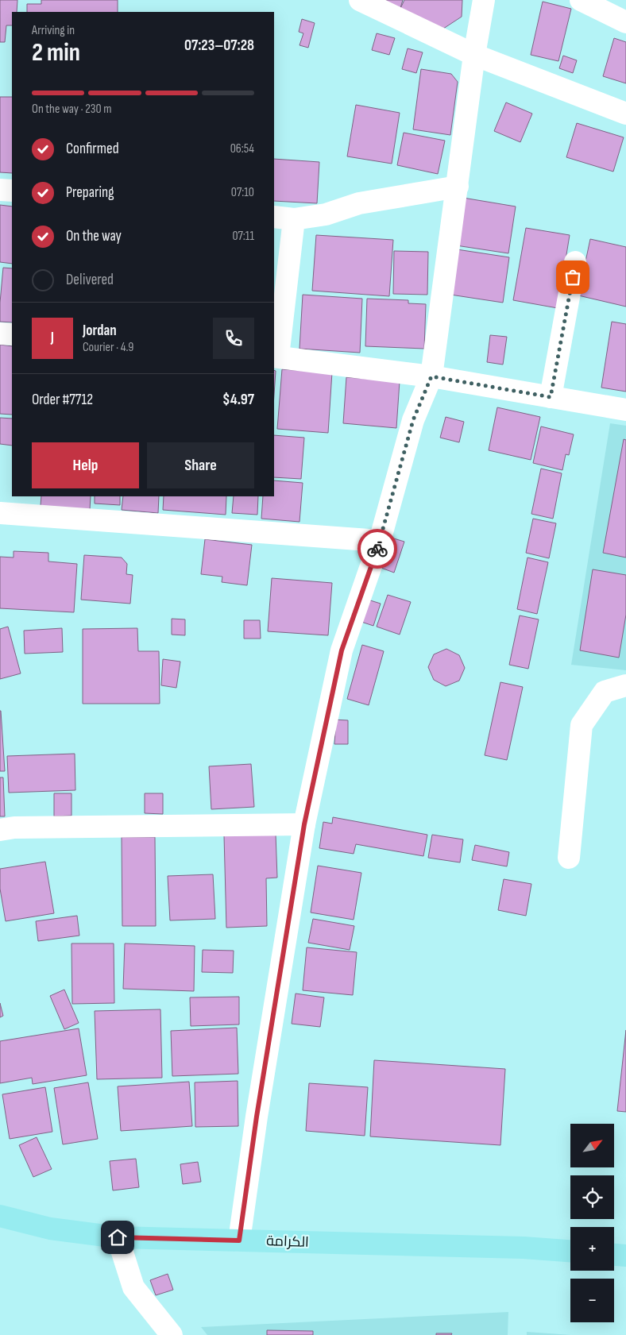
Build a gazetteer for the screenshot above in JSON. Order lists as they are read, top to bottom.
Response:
{
  "streets": {
    "main road": ["الكرامة"]
  },
  "north": "top right",
  "page": {
    "heading": ["2 min", "Arriving in", "07:23–07:28"],
    "panel": [
      "Jordan",
      "Courier · 4.9",
      "Order #7712",
      "$4.97"
    ],
    "bar": "On the way · 230 m",
    "list": [
      ["Confirmed", "06:54"],
      ["Preparing", "07:10"],
      ["On the way", "07:11"],
      "Delivered"
    ],
    "round": "J",
    "buttons": ["Help", "Share"],
    "map_buttons": ["+", "−"]
  }
}
